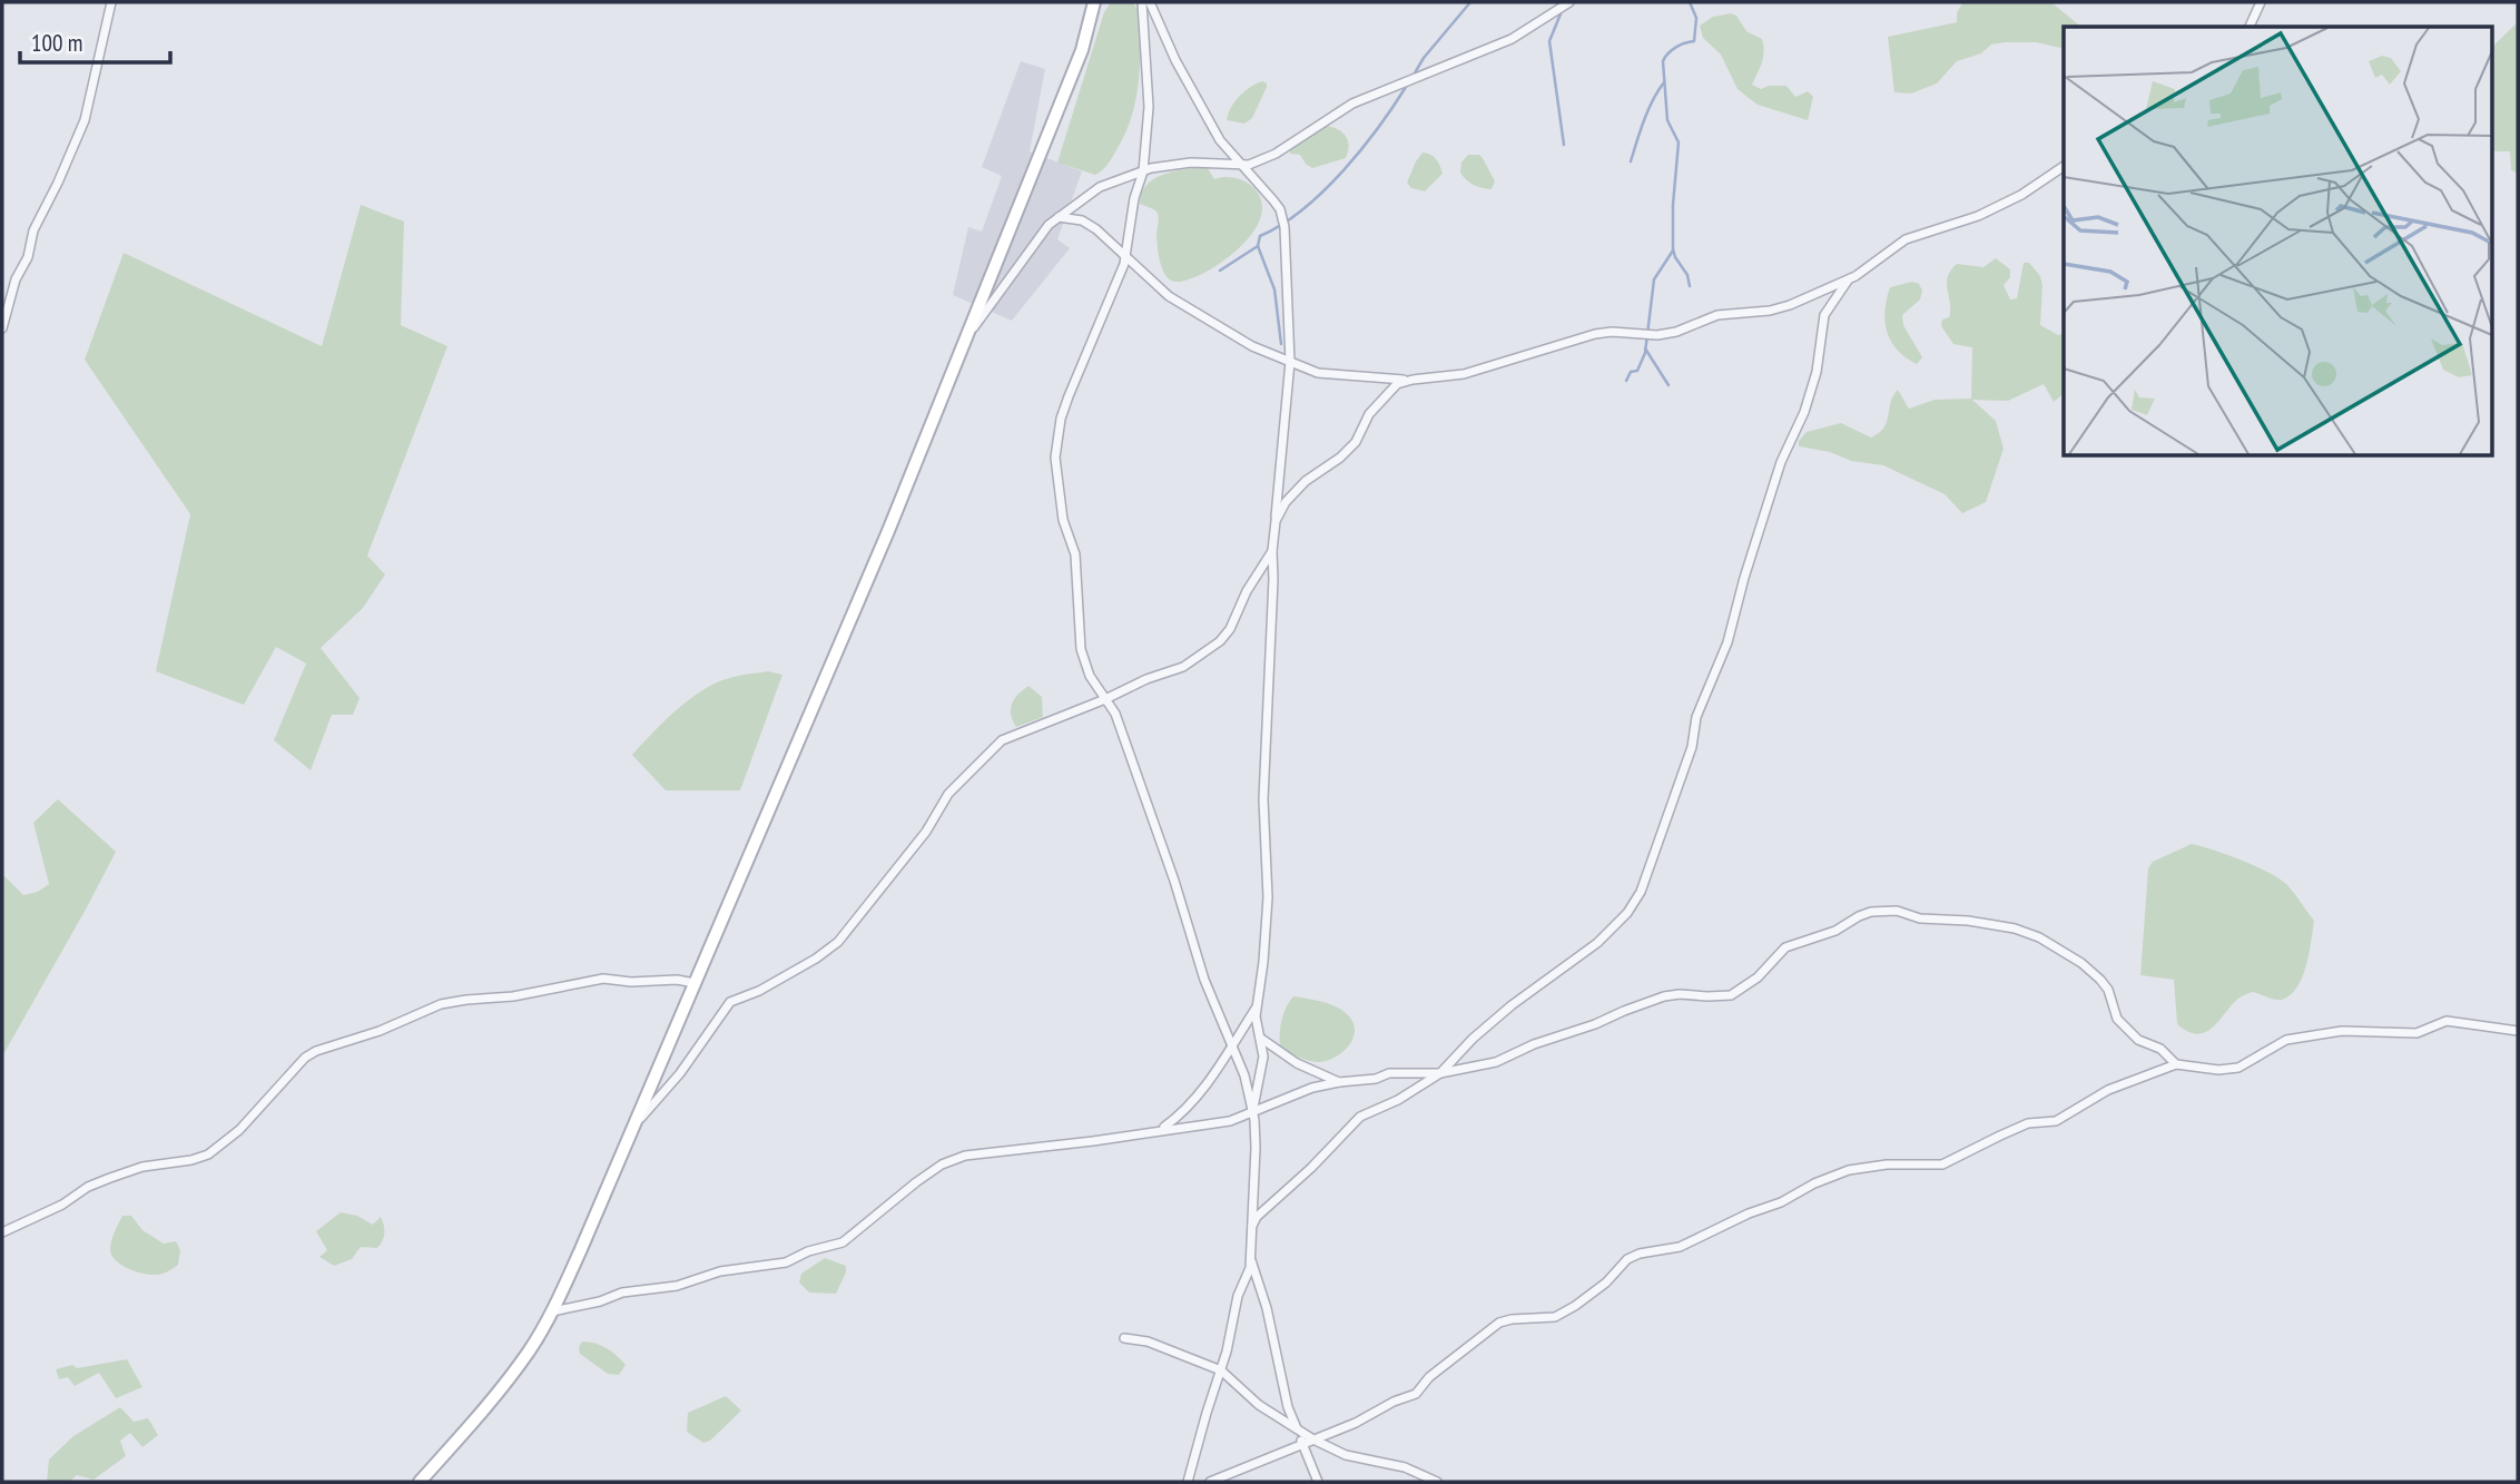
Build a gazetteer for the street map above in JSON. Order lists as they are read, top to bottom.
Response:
{
  "scale_bar": "100 m"
}
